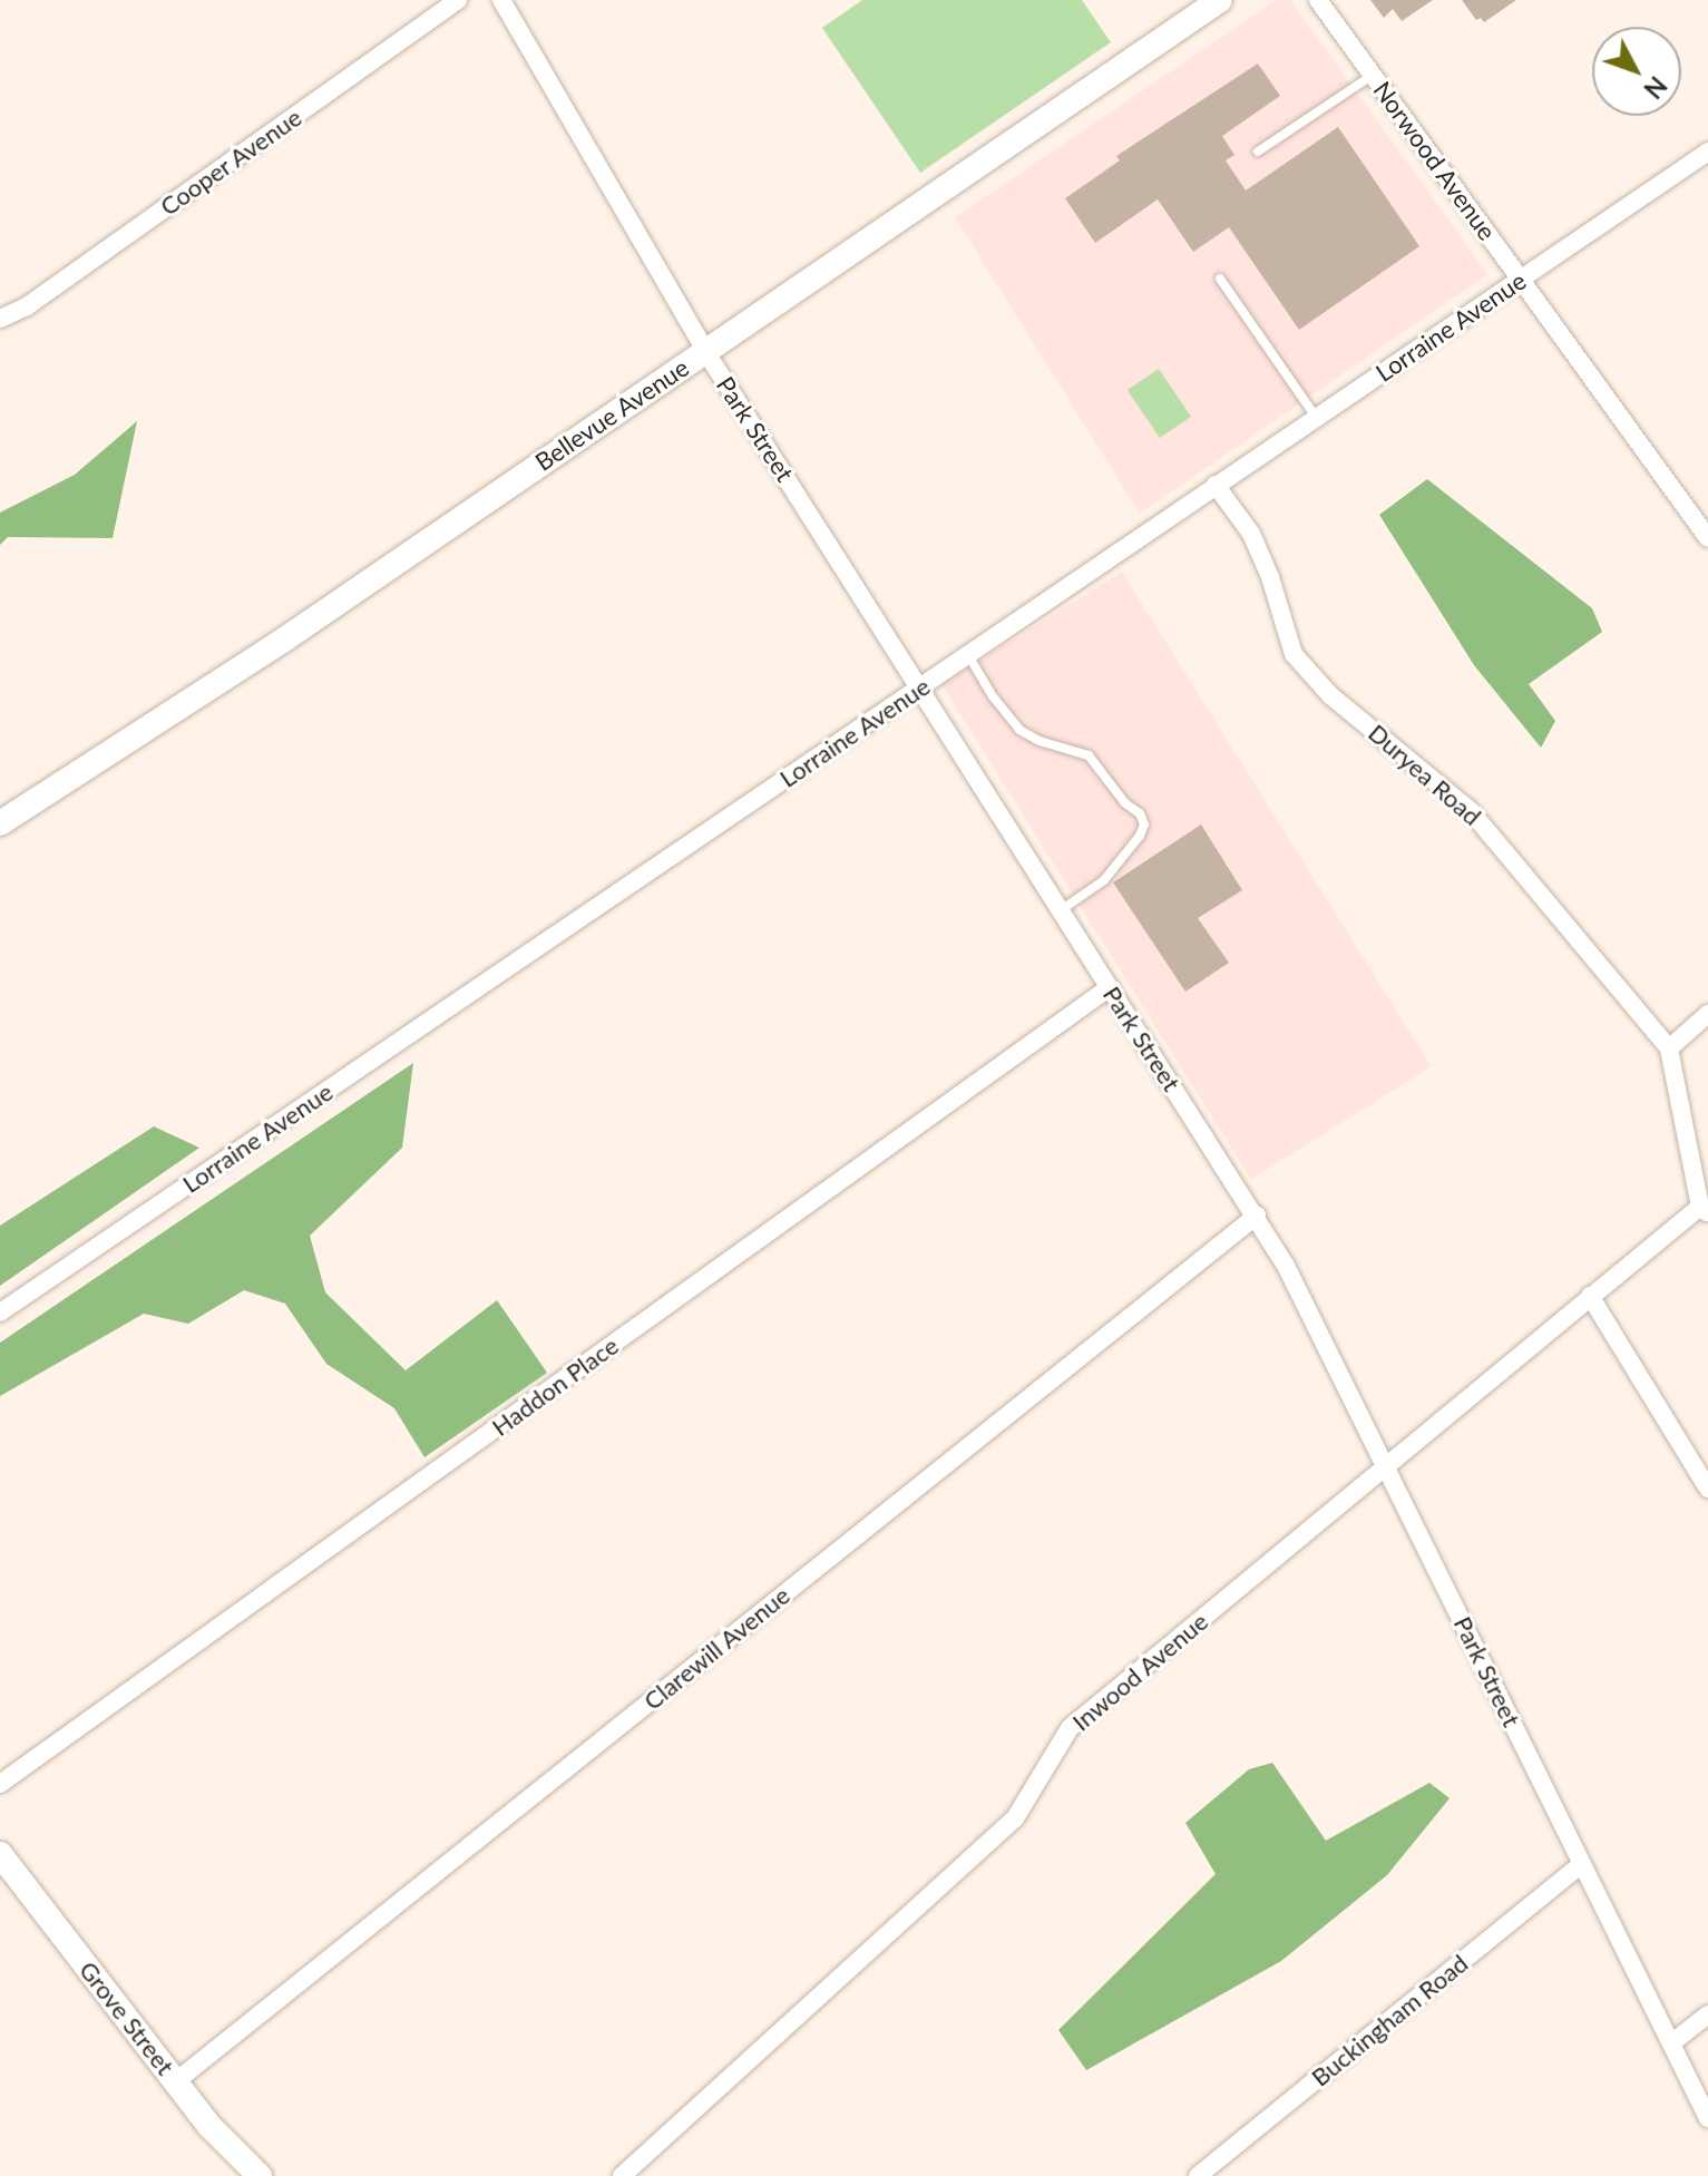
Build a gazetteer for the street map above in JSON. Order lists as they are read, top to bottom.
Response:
{
  "streets": {
    "street": [
      "Norwood Avenue",
      "Cooper Avenue",
      "Lorraine Avenue",
      "Bellevue Avenue",
      "Park Street",
      "Duryea Road",
      "Haddon Place",
      "Clarewill Avenue",
      "Inwood Avenue",
      "Grove Street",
      "Buckingham Road"
    ]
  },
  "crossings": [
    ["Norwood Avenue", "Lorraine Avenue"],
    ["Lorraine Avenue", "Park Street"],
    ["Lorraine Avenue", "Duryea Road"],
    ["Bellevue Avenue", "Park Street"],
    ["Park Street", "Haddon Place"],
    ["Park Street", "Clarewill Avenue"],
    ["Park Street", "Inwood Avenue"],
    ["Park Street", "Buckingham Road"],
    ["Duryea Road", "Inwood Avenue"],
    ["Clarewill Avenue", "Grove Street"]
  ],
  "north": "bottom right"
}
